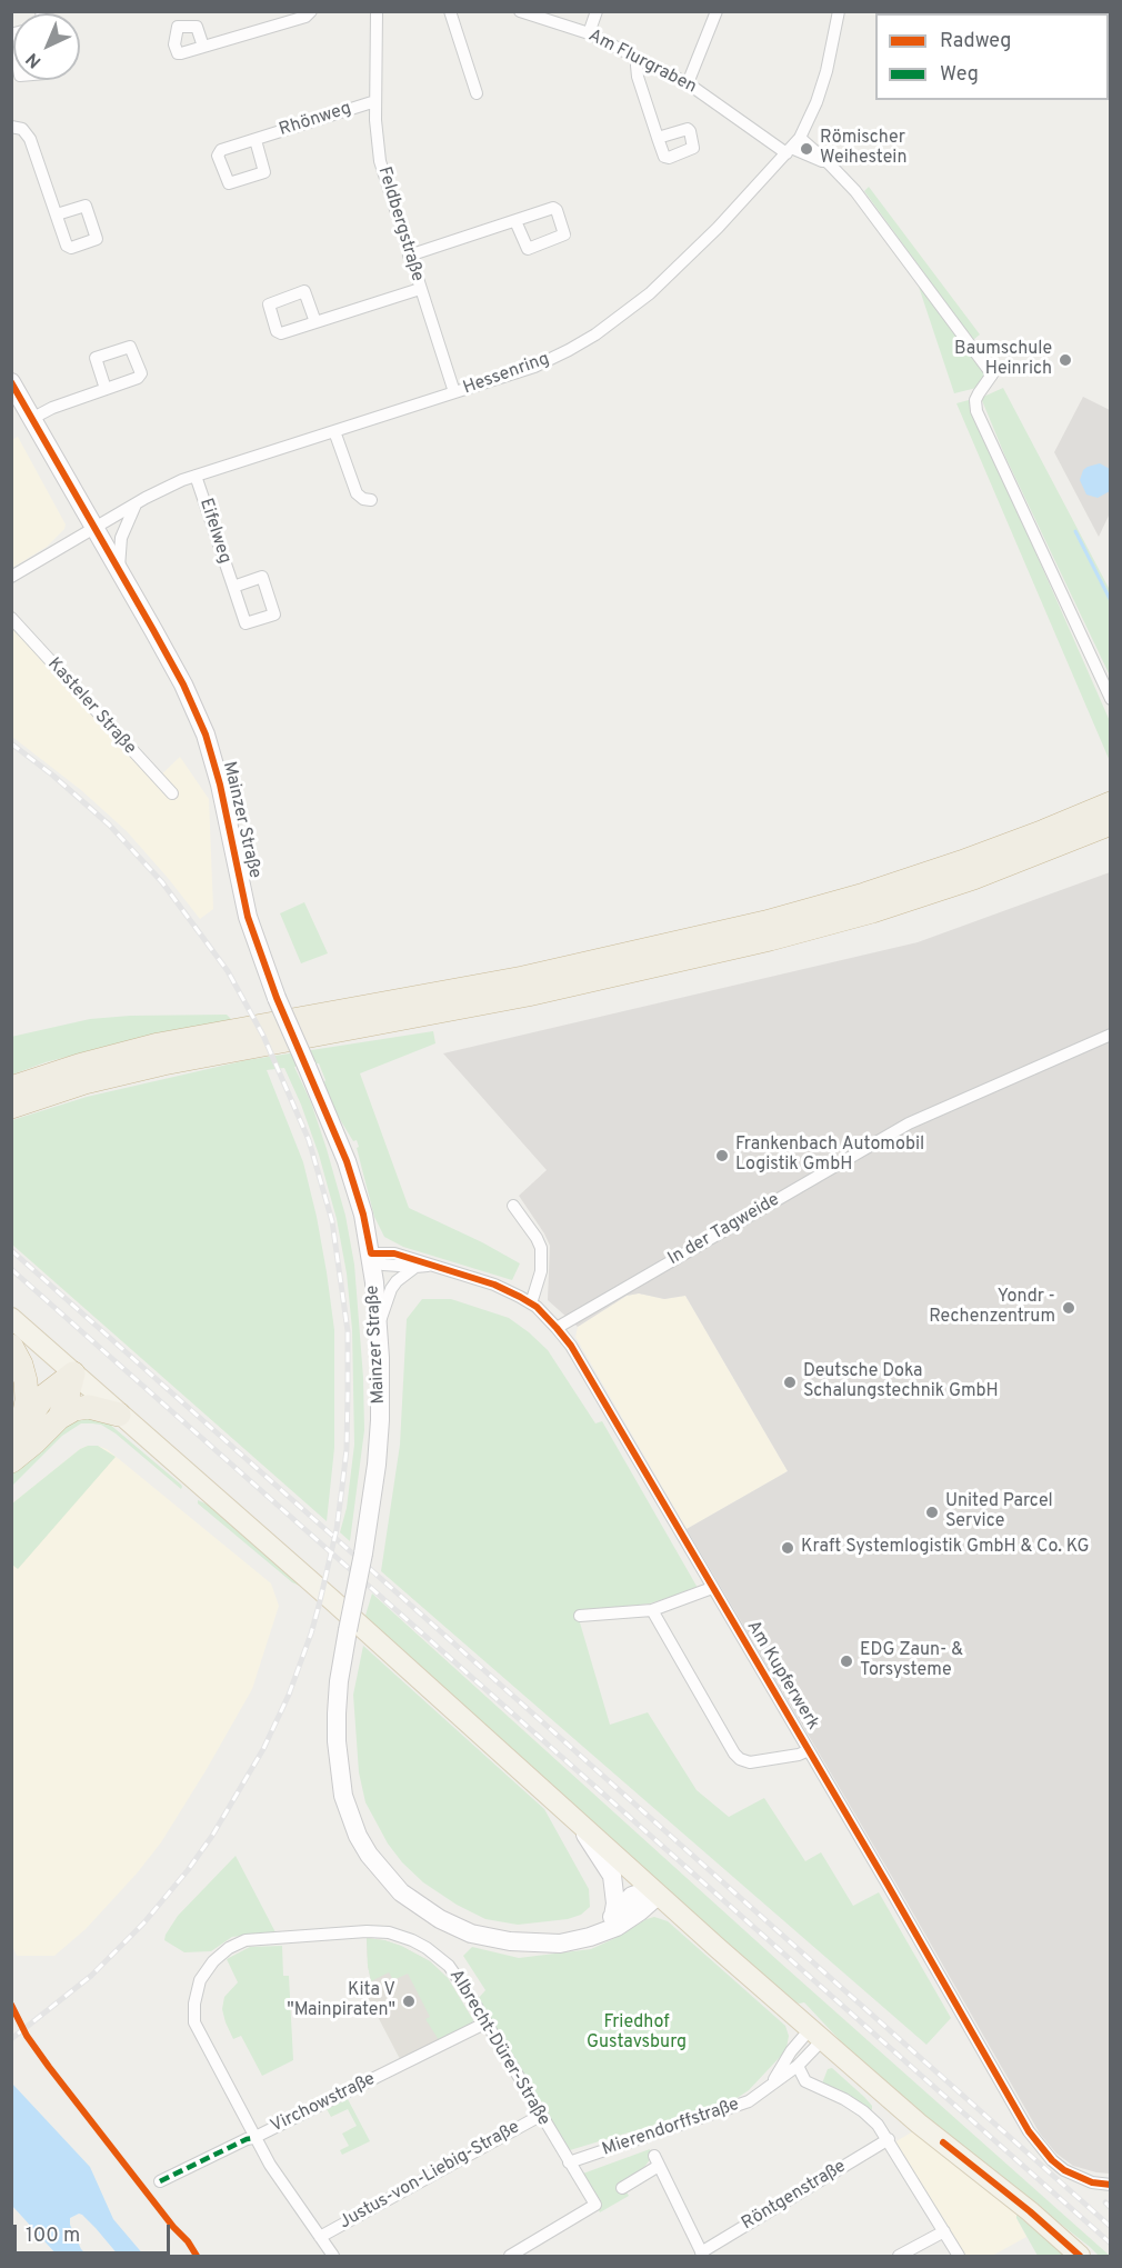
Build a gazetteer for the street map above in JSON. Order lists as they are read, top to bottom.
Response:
{
  "streets": {
    "main road": ["Mainzer Straße"],
    "street": [
      "Am Flurgraben",
      "Rhönweg",
      "Feldbergstraße",
      "Hessenring",
      "Eifelweg",
      "Kasteler Straße",
      "In der Tagweide",
      "Am Kupferwerk",
      "Albrecht-Dürer-Straße",
      "Virchowstraße",
      "Mierendorffstraße",
      "Justus-von-Liebig-Straße",
      "Röntgenstraße"
    ]
  },
  "crossings": [
    ["Am Flurgraben", "Hessenring"],
    ["Rhönweg", "Feldbergstraße"],
    ["Feldbergstraße", "Hessenring"],
    ["Hessenring", "Eifelweg"],
    ["Hessenring", "Mainzer Straße"],
    ["Mainzer Straße", "Am Kupferwerk"],
    ["In der Tagweide", "Am Kupferwerk"],
    ["Albrecht-Dürer-Straße", "Virchowstraße"],
    ["Albrecht-Dürer-Straße", "Mierendorffstraße"],
    ["Albrecht-Dürer-Straße", "Justus-von-Liebig-Straße"]
  ],
  "parks": ["Friedhof Gustavsburg"],
  "places": [
    "Römischer Weihestein",
    "Baumschule Heinrich",
    "Frankenbach Automobil Logistik GmbH",
    "Yondr - Rechenzentrum",
    "Deutsche Doka Schalungstechnik GmbH",
    "United Parcel Service",
    "Kraft Systemlogistik GmbH & Co. KG",
    "EDG Zaun- & Torsysteme",
    "Kita V \"Mainpiraten\""
  ],
  "legend": ["Radweg", "Weg"],
  "scale_bar": "100 m",
  "north": "bottom left"
}
